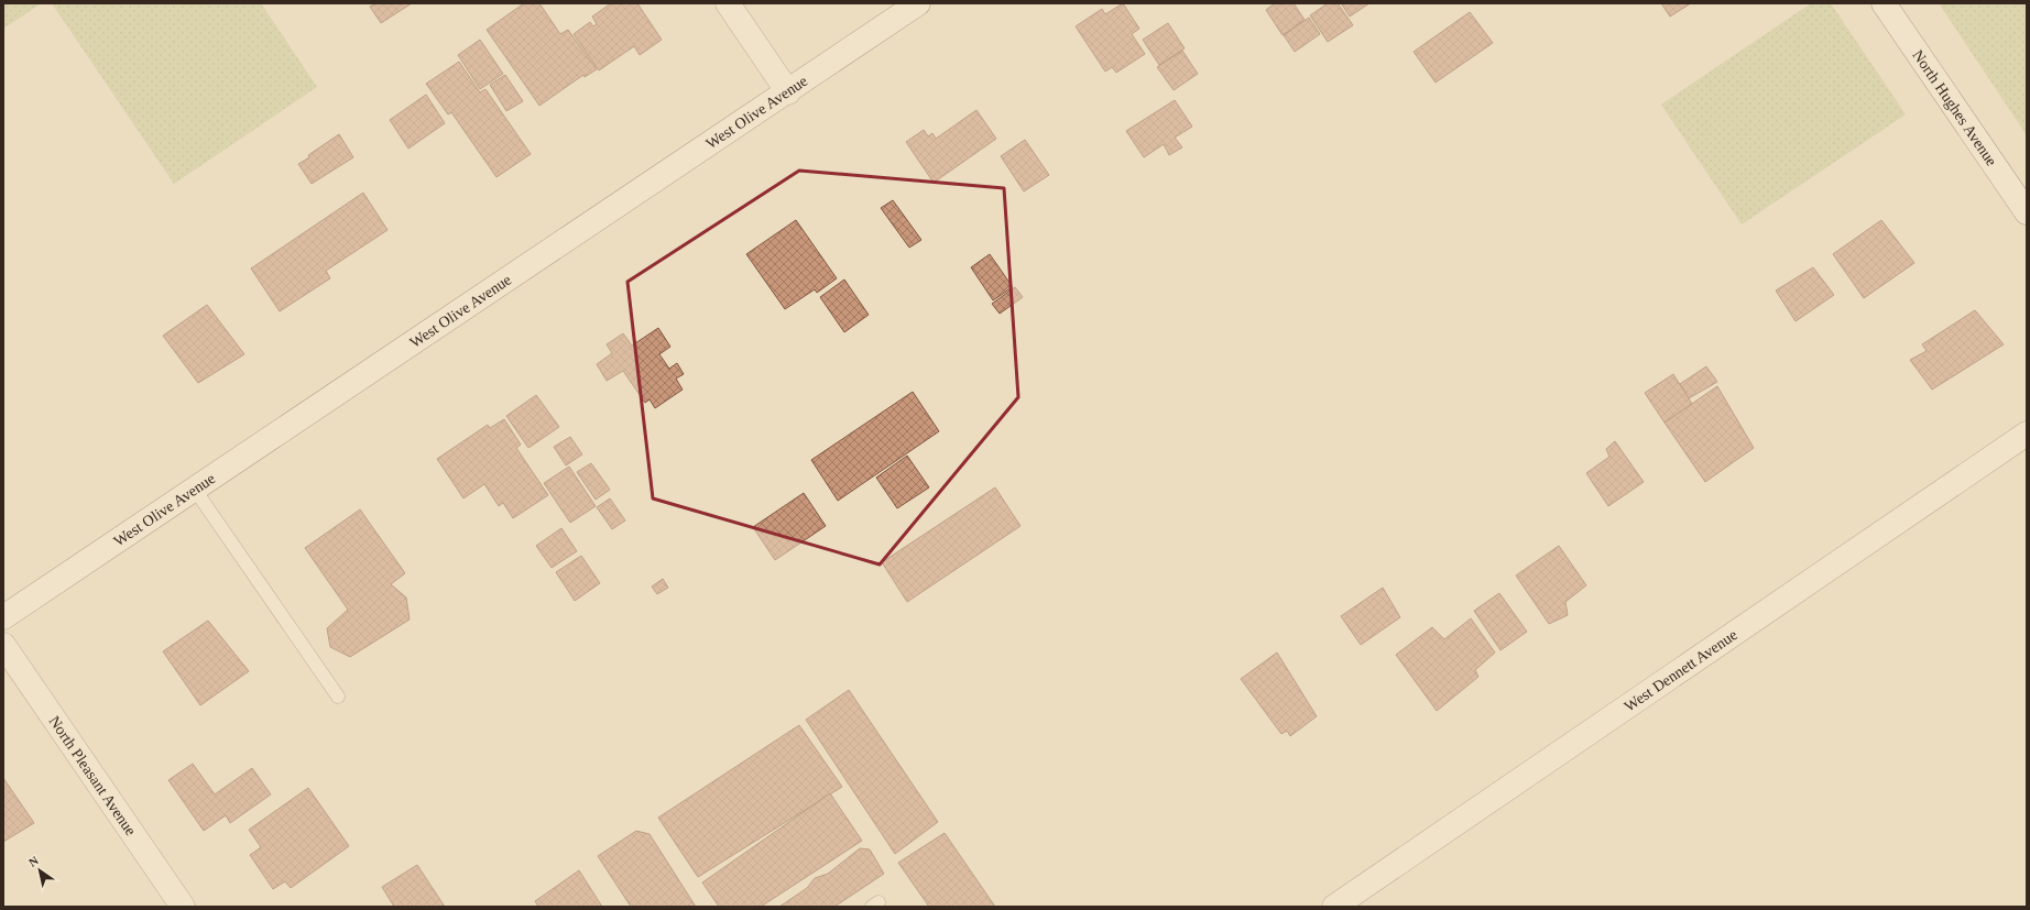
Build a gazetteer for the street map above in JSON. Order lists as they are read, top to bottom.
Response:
{
  "streets": {
    "street": [
      "North Hughes Avenue",
      "West Olive Avenue",
      "West Dennett Avenue",
      "North Pleasant Avenue"
    ]
  },
  "north": "top left"
}
